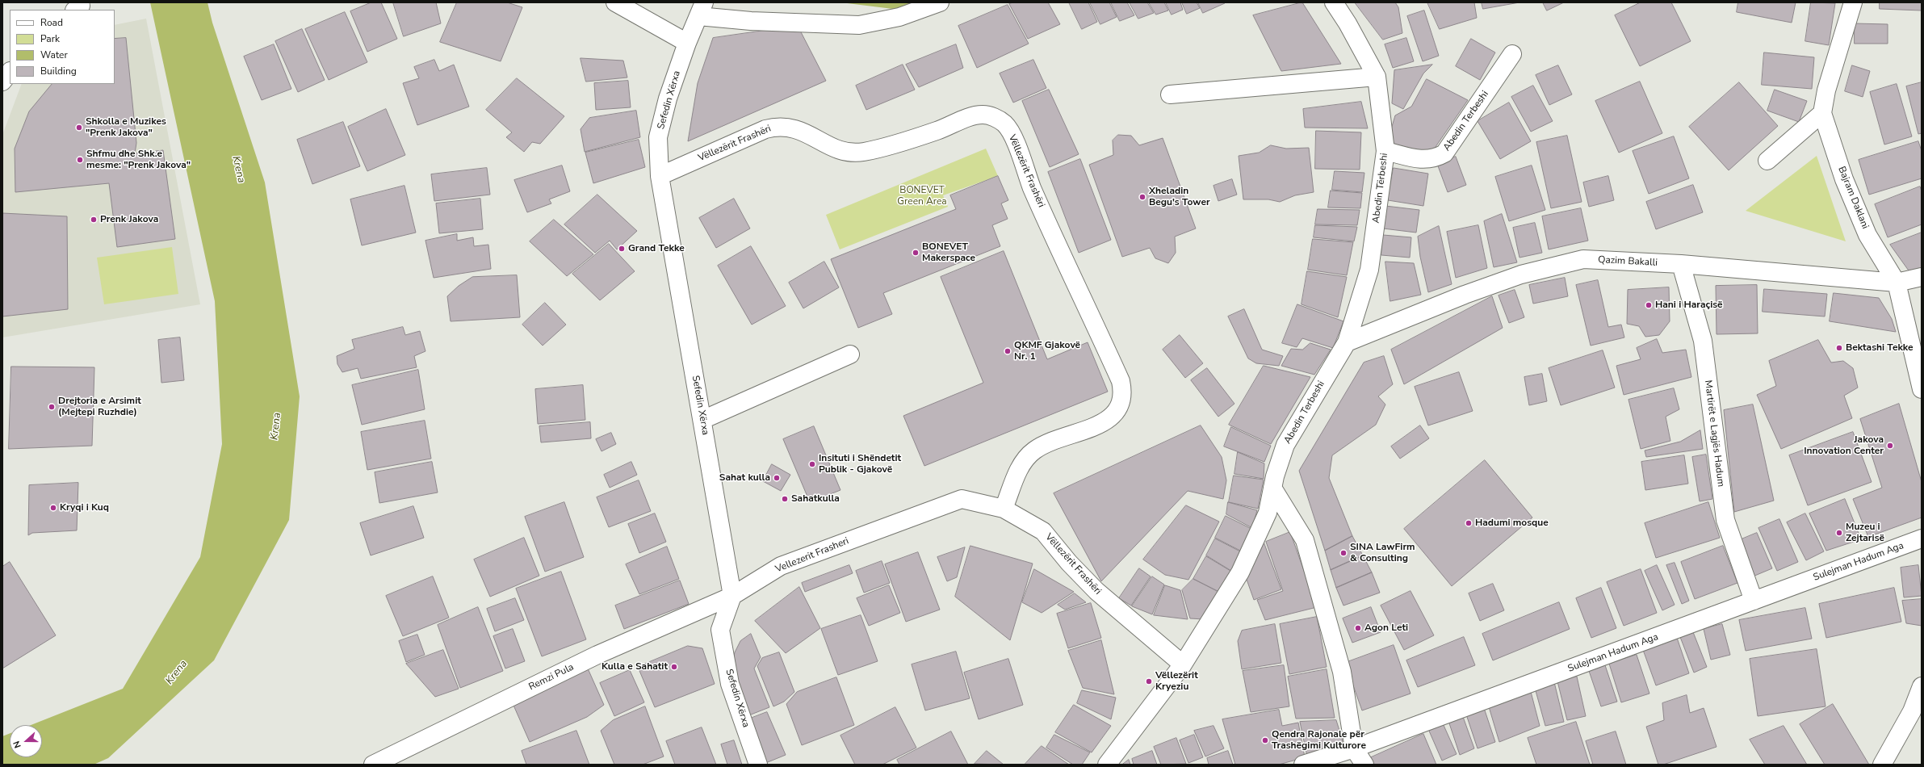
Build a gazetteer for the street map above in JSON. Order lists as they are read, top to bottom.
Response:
{
  "streets": {
    "street": [
      "Sefedin Xërxa",
      "Abedin Terbeshi",
      "Vëllezërit Frashëri",
      "Abedin Tërbeshi",
      "Bajram Daklani",
      "Qazim Bakalli",
      "Martirët e Lagjës Hadum",
      "Vellezerit Frasheri",
      "Sulejman Hadum Aga",
      "Remzi Pula"
    ]
  },
  "crossings": [
    ["Sefedin Xërxa", "Vëllezërit Frashëri"],
    ["Sefedin Xërxa", "Vellezerit Frasheri"],
    ["Sefedin Xërxa", "Remzi Pula"],
    ["Abedin Terbeshi", "Abedin Tërbeshi"],
    ["Abedin Terbeshi", "Qazim Bakalli"],
    ["Vëllezërit Frashëri", "Vellezerit Frasheri"],
    ["Abedin Tërbeshi", "Qazim Bakalli"],
    ["Bajram Daklani", "Qazim Bakalli"],
    ["Qazim Bakalli", "Martirët e Lagjës Hadum"],
    ["Martirët e Lagjës Hadum", "Sulejman Hadum Aga"],
    ["Vellezerit Frasheri", "Remzi Pula"]
  ],
  "water": ["Krena"],
  "parks": ["BONEVET Green Area"],
  "places": [
    "Shkolla e Muzikes \"Prenk Jakova\"",
    "Shfmu dhe Shk.e mesme: \"Prenk Jakova\"",
    "Xheladin Begu's Tower",
    "Prenk Jakova",
    "Grand Tekke",
    "BONEVET Makerspace",
    "Hani i Haraçisë",
    "Bektashi Tekke",
    "QKMF Gjakovë Nr. 1",
    "Drejtoria e Arsimit (Mejtepi Ruzhdie)",
    "Jakova Innovation Center",
    "Insituti i Shëndetit Publik - Gjakovë",
    "Sahat kulla",
    "Sahatkulla",
    "Kryqi i Kuq",
    "Hadumi mosque",
    "Muzeu i Zejtarisë",
    "SINA LawFirm & Consulting",
    "Agon Leti",
    "Kulla e Sahatit",
    "Vëllezërit Kryeziu",
    "Qendra Rajonale për Trashëgimi Kulturore"
  ],
  "legend": [
    "Road",
    "Park",
    "Water",
    "Building"
  ],
  "north": "left"
}
